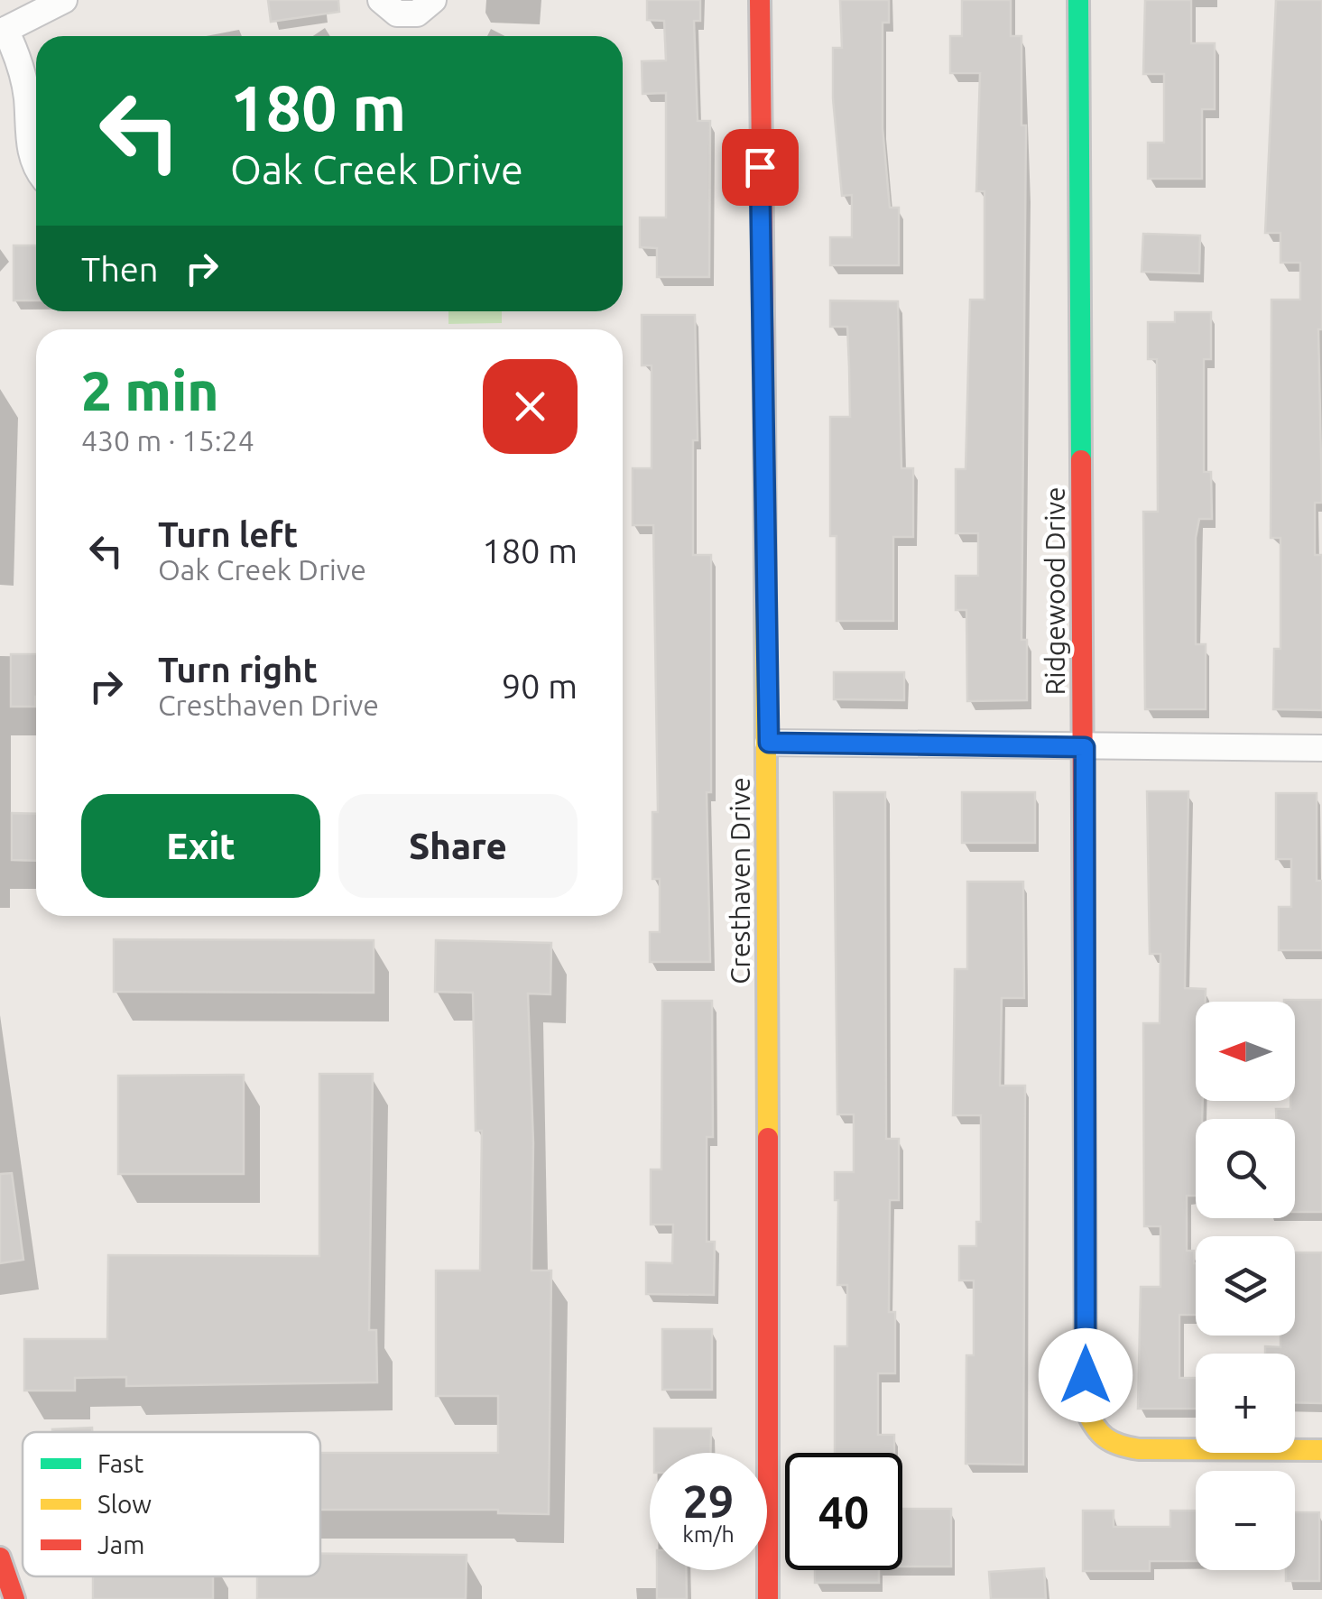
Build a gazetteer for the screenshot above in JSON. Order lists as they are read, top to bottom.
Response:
{
  "streets": {
    "street": ["Ridgewood Drive", "Cresthaven Drive"]
  },
  "legend": ["Fast", "Slow", "Jam"],
  "north": "left",
  "page": {
    "turn": ["180 m", "Oak Creek Drive"],
    "then": "Then",
    "heading": ["2 min", "430 m · 15:24"],
    "list": [
      {
        "name": "Turn left",
        "note": "Oak Creek Drive",
        "value": "180 m"
      },
      {
        "name": "Turn right",
        "note": "Cresthaven Drive",
        "value": "90 m"
      }
    ],
    "buttons": ["Exit", "Share"],
    "map_buttons": ["+", "−"],
    "speed": "29 km/h",
    "limit": "40"
  }
}
